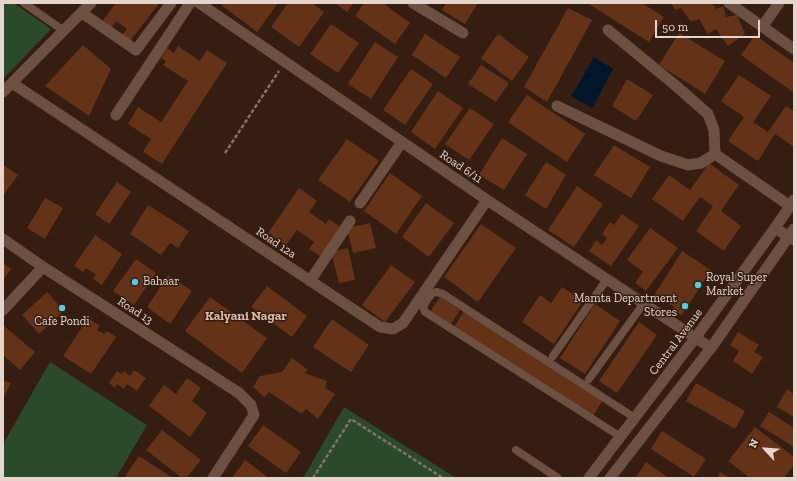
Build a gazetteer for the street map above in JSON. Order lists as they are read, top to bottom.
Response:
{
  "streets": {
    "street": [
      "Road 6/11",
      "Road 12a",
      "Road 13",
      "Central Avenue"
    ]
  },
  "crossings": [
    ["Road 6/11", "Road 12a"],
    ["Road 6/11", "Central Avenue"]
  ],
  "districts": ["Kalyani Nagar"],
  "places": [
    "Bahaar",
    "Royal Super Market",
    "Mamta Department Stores",
    "Cafe Pondi"
  ],
  "scale_bar": "50 m",
  "north": "top left"
}
